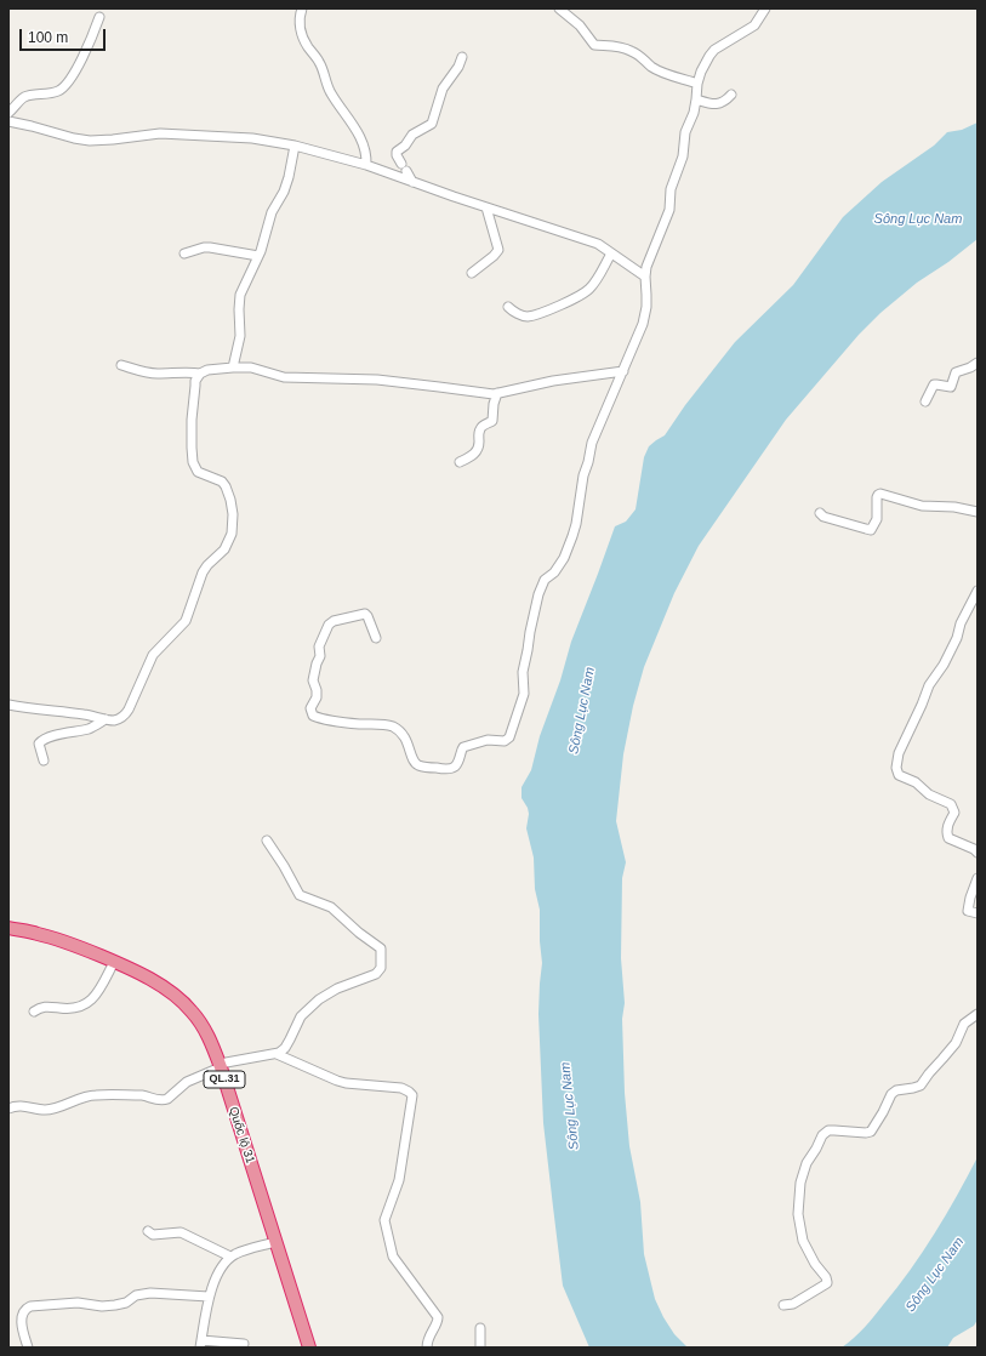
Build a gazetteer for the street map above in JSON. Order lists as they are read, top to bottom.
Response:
{
  "streets": {
    "highway": ["QL.31", "Quốc lộ 31"]
  },
  "water": ["Sông Lục Nam"],
  "scale_bar": "100 m"
}
